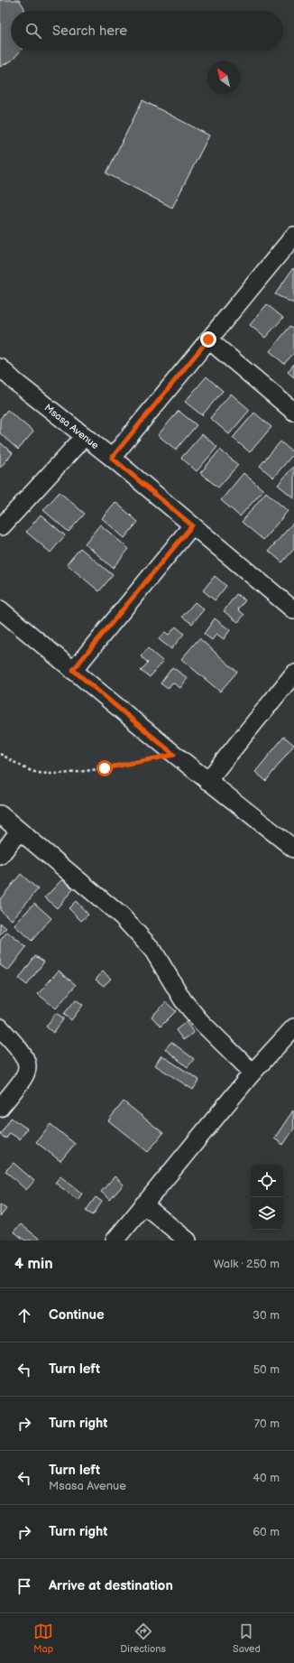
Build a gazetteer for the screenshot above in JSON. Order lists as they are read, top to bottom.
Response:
{
  "streets": {
    "street": ["Msasa Avenue"]
  },
  "north": "top left",
  "page": {
    "search": "Search here",
    "heading": ["4 min", "Walk · 250 m"],
    "list": [
      ["Continue", "30 m"],
      ["Turn left", "50 m"],
      ["Turn right", "70 m"],
      ["Turn left", "Msasa Avenue", "40 m"],
      ["Turn right", "60 m"],
      "Arrive at destination"
    ],
    "nav": ["Map", "Directions", "Saved"]
  }
}
